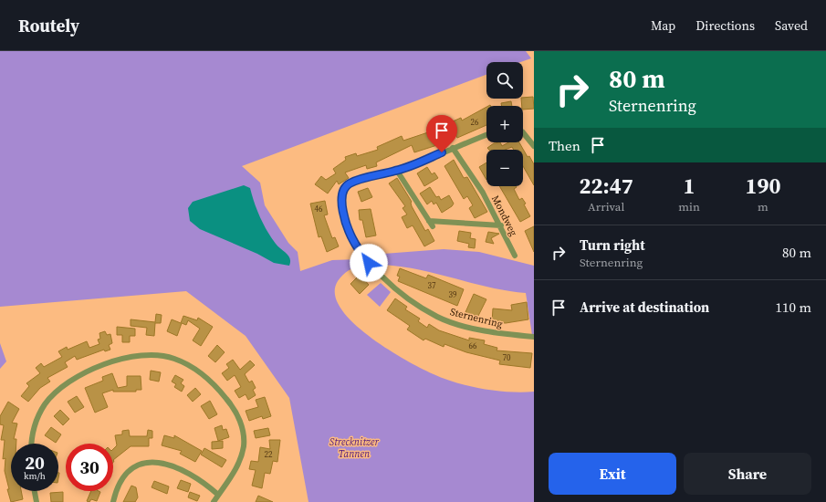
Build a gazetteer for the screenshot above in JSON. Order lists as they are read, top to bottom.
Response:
{
  "streets": {
    "street": ["Mondweg", "Sternenring"]
  },
  "crossings": [
    ["Mondweg", "Sternenring"]
  ],
  "parks": ["Strecknitzer Tannen"],
  "house_numbers": [
    "26",
    "46",
    "37",
    "39",
    "66",
    "70",
    "22"
  ],
  "page": {
    "header": "Routely",
    "nav": ["Map", "Directions", "Saved"],
    "turn": ["80 m", "Sternenring"],
    "map_buttons": ["+", "−"],
    "then": "Then",
    "eta": [
      "22:47",
      "Arrival",
      "1",
      "min",
      "190",
      "m"
    ],
    "list": [
      {
        "name": "Turn right",
        "note": "Sternenring",
        "value": "80 m"
      },
      {
        "name": "Arrive at destination",
        "value": "110 m"
      }
    ],
    "speed": "20 km/h",
    "limit": "30",
    "buttons": ["Exit", "Share"]
  }
}
